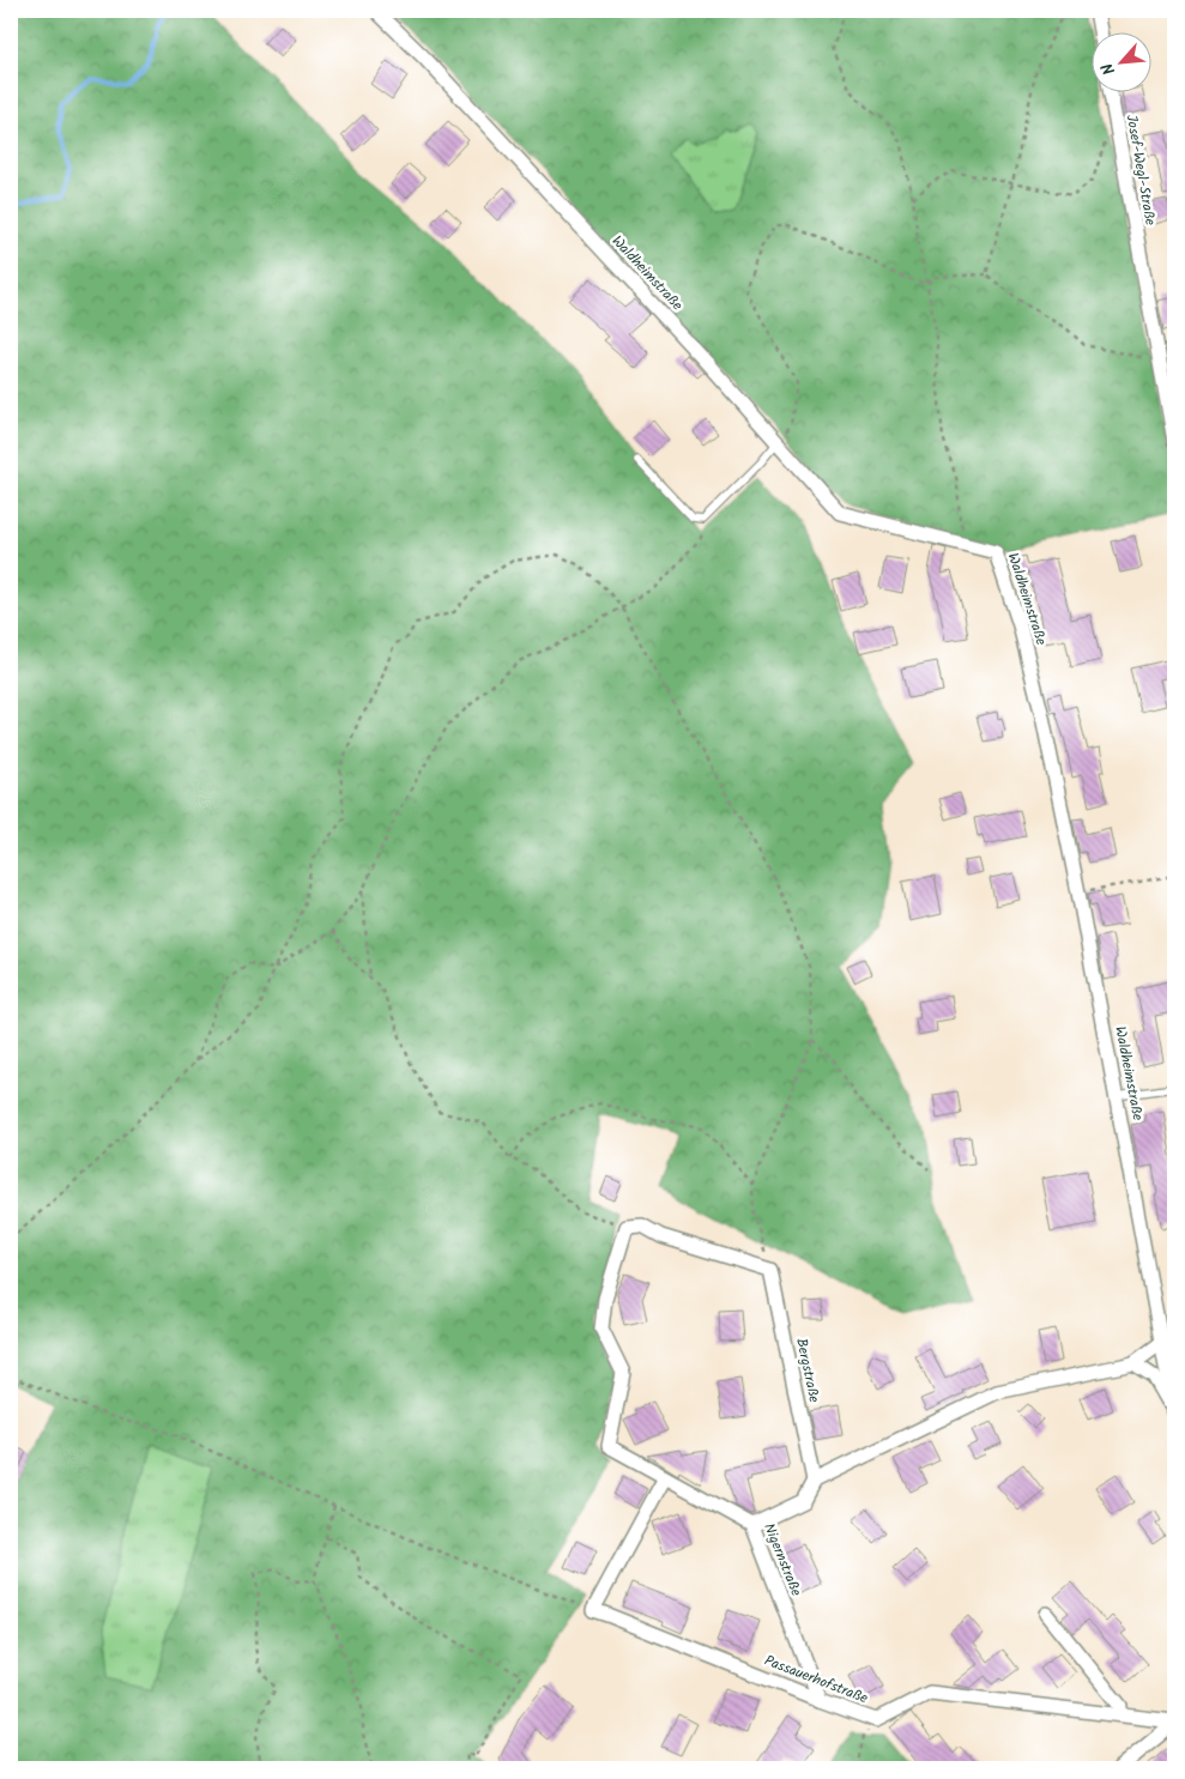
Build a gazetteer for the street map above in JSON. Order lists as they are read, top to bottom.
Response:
{
  "streets": {
    "street": [
      "Josef-Wegl-Straße",
      "Waldheimstraße",
      "Bergstraße",
      "Nigernstraße",
      "Passauerhofstraße"
    ]
  },
  "crossings": [
    ["Nigernstraße", "Passauerhofstraße"]
  ],
  "north": "bottom left"
}
